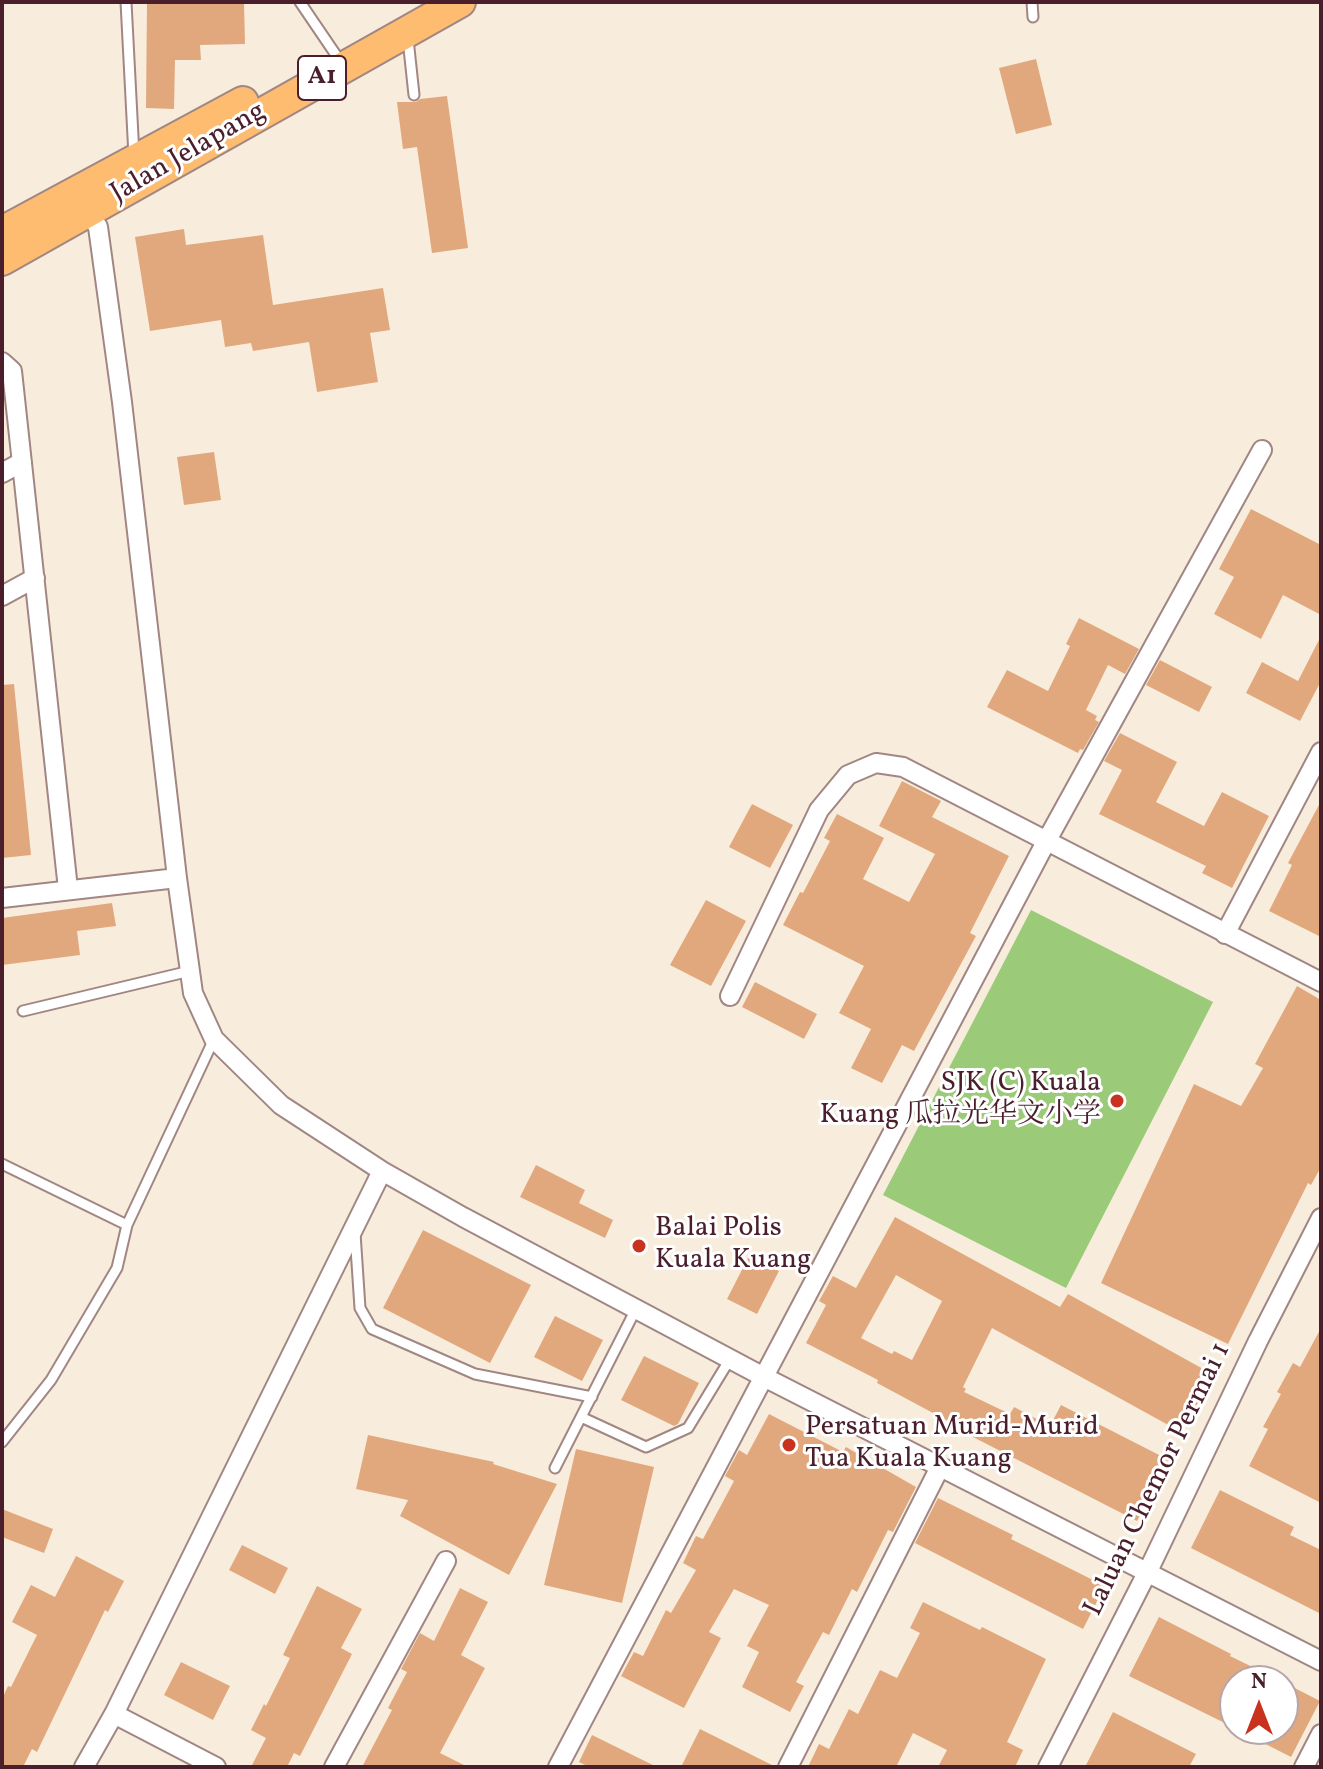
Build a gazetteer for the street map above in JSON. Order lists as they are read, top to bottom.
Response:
{
  "streets": {
    "main road": ["A1", "Jalan Jelapang"],
    "street": ["Laluan Chemor Permai 1"]
  },
  "places": ["SJK (C) Kuala Kuang 瓜拉光华文小学", "Balai Polis Kuala Kuang", "Persatuan Murid-Murid Tua Kuala Kuang"],
  "north": "top"
}
